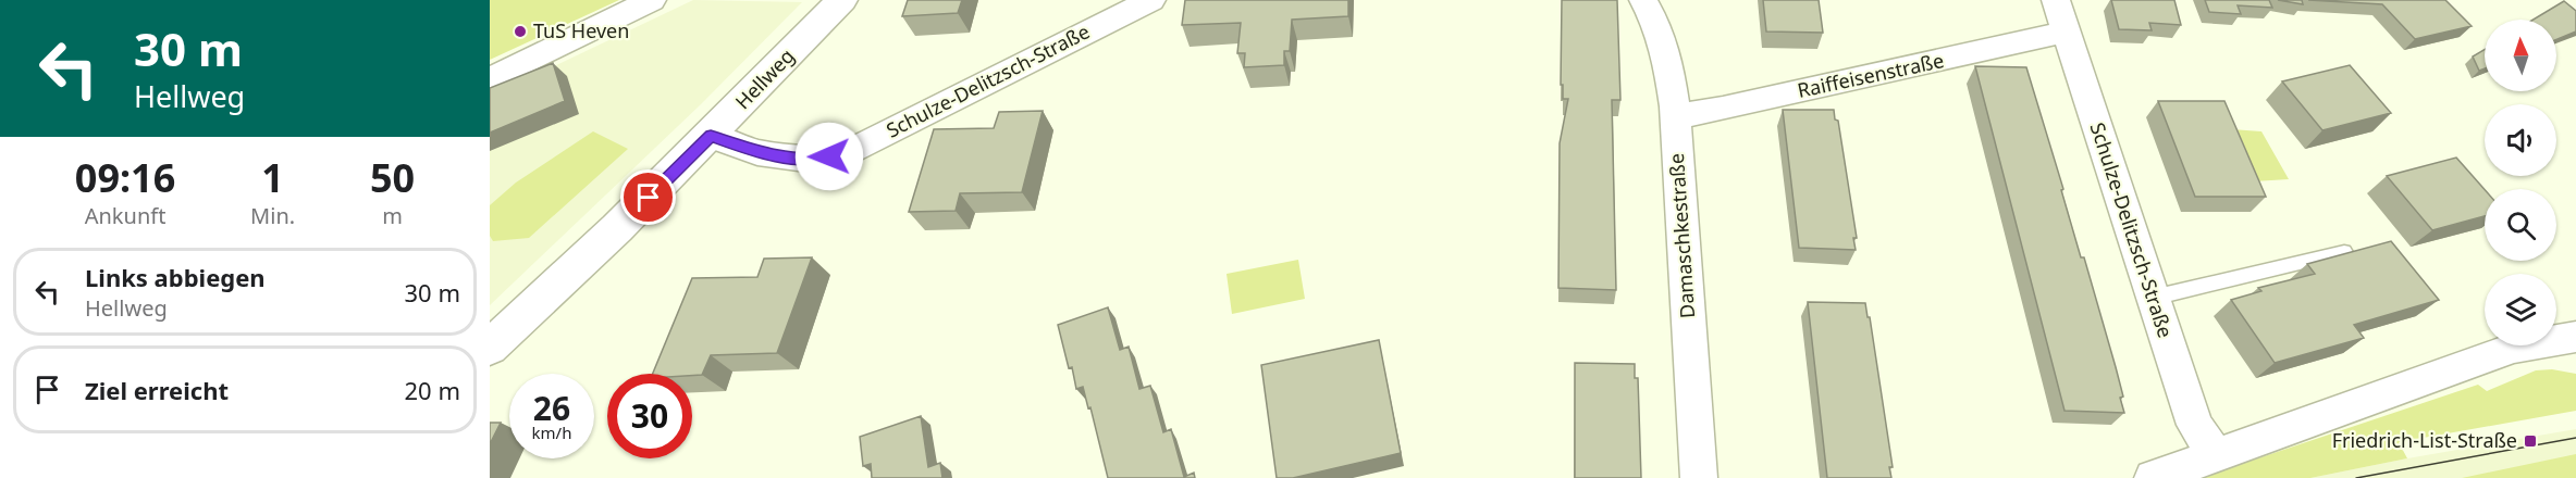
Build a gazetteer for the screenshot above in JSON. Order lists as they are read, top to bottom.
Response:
{
  "streets": {
    "street": [
      "Raiffeisenstraße",
      "Hellweg",
      "Schulze-Delitzsch-Straße",
      "Damaschkestraße"
    ]
  },
  "crossings": [
    ["Raiffeisenstraße", "Schulze-Delitzsch-Straße"],
    ["Raiffeisenstraße", "Damaschkestraße"],
    ["Hellweg", "Schulze-Delitzsch-Straße"]
  ],
  "places": {
    "other": ["TuS Heven"],
    "transit": ["Friedrich-List-Straße"]
  },
  "north": "top",
  "page": {
    "turn": ["30 m", "Hellweg"],
    "eta": [
      "09:16",
      "Ankunft",
      "1",
      "Min.",
      "50",
      "m"
    ],
    "list": [
      {
        "name": "Links abbiegen",
        "note": "Hellweg",
        "value": "30 m"
      },
      {
        "name": "Ziel erreicht",
        "value": "20 m"
      }
    ],
    "speed": "26 km/h",
    "limit": "30"
  }
}
